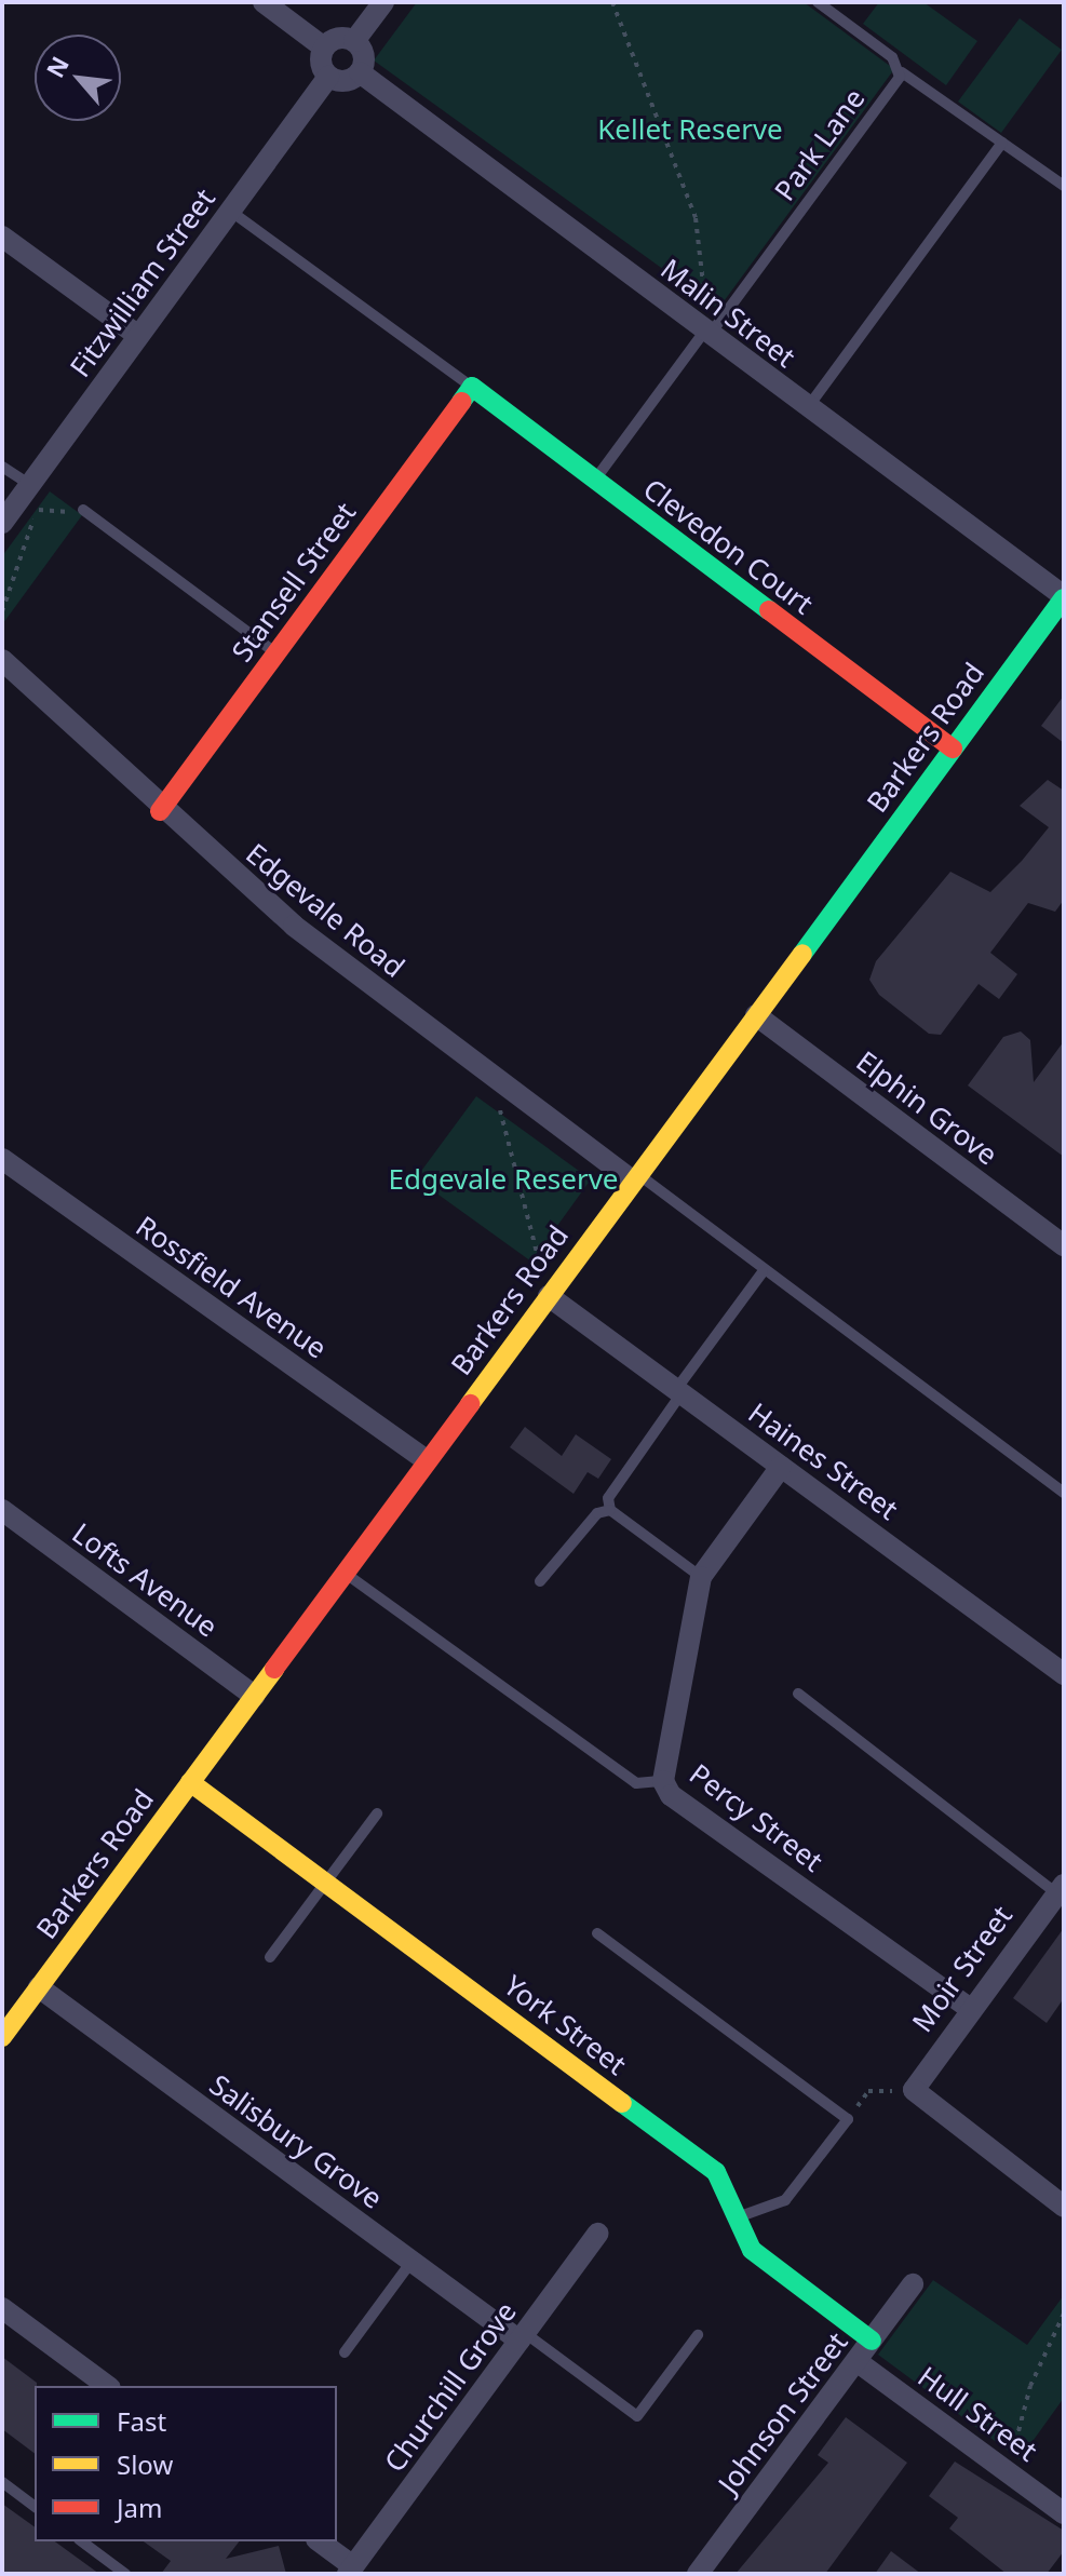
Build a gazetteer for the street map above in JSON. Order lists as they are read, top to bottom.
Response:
{
  "streets": {
    "street": [
      "Fitzwilliam Street",
      "Malin Street",
      "Clevedon Court",
      "Stansell Street",
      "Barkers Road",
      "Edgevale Road",
      "Elphin Grove",
      "Rossfield Avenue",
      "Haines Street",
      "Lofts Avenue",
      "Percy Street",
      "Moir Street",
      "York Street",
      "Salisbury Grove",
      "Churchill Grove",
      "Johnson Street",
      "Hull Street"
    ],
    "lane": ["Park Lane"]
  },
  "crossings": [
    ["Park Lane", "Malin Street"],
    ["Park Lane", "Clevedon Court"],
    ["Fitzwilliam Street", "Malin Street"],
    ["Malin Street", "Barkers Road"],
    ["Clevedon Court", "Stansell Street"],
    ["Clevedon Court", "Barkers Road"],
    ["Stansell Street", "Edgevale Road"],
    ["Barkers Road", "Edgevale Road"],
    ["Barkers Road", "Elphin Grove"],
    ["Barkers Road", "Rossfield Avenue"],
    ["Barkers Road", "Haines Street"],
    ["Barkers Road", "Lofts Avenue"],
    ["Barkers Road", "York Street"],
    ["Barkers Road", "Salisbury Grove"],
    ["Haines Street", "Percy Street"],
    ["Percy Street", "Moir Street"],
    ["York Street", "Johnson Street"],
    ["Salisbury Grove", "Churchill Grove"],
    ["Johnson Street", "Hull Street"]
  ],
  "parks": ["Kellet Reserve", "Edgevale Reserve"],
  "legend": ["Fast", "Slow", "Jam"],
  "north": "top left"
}
